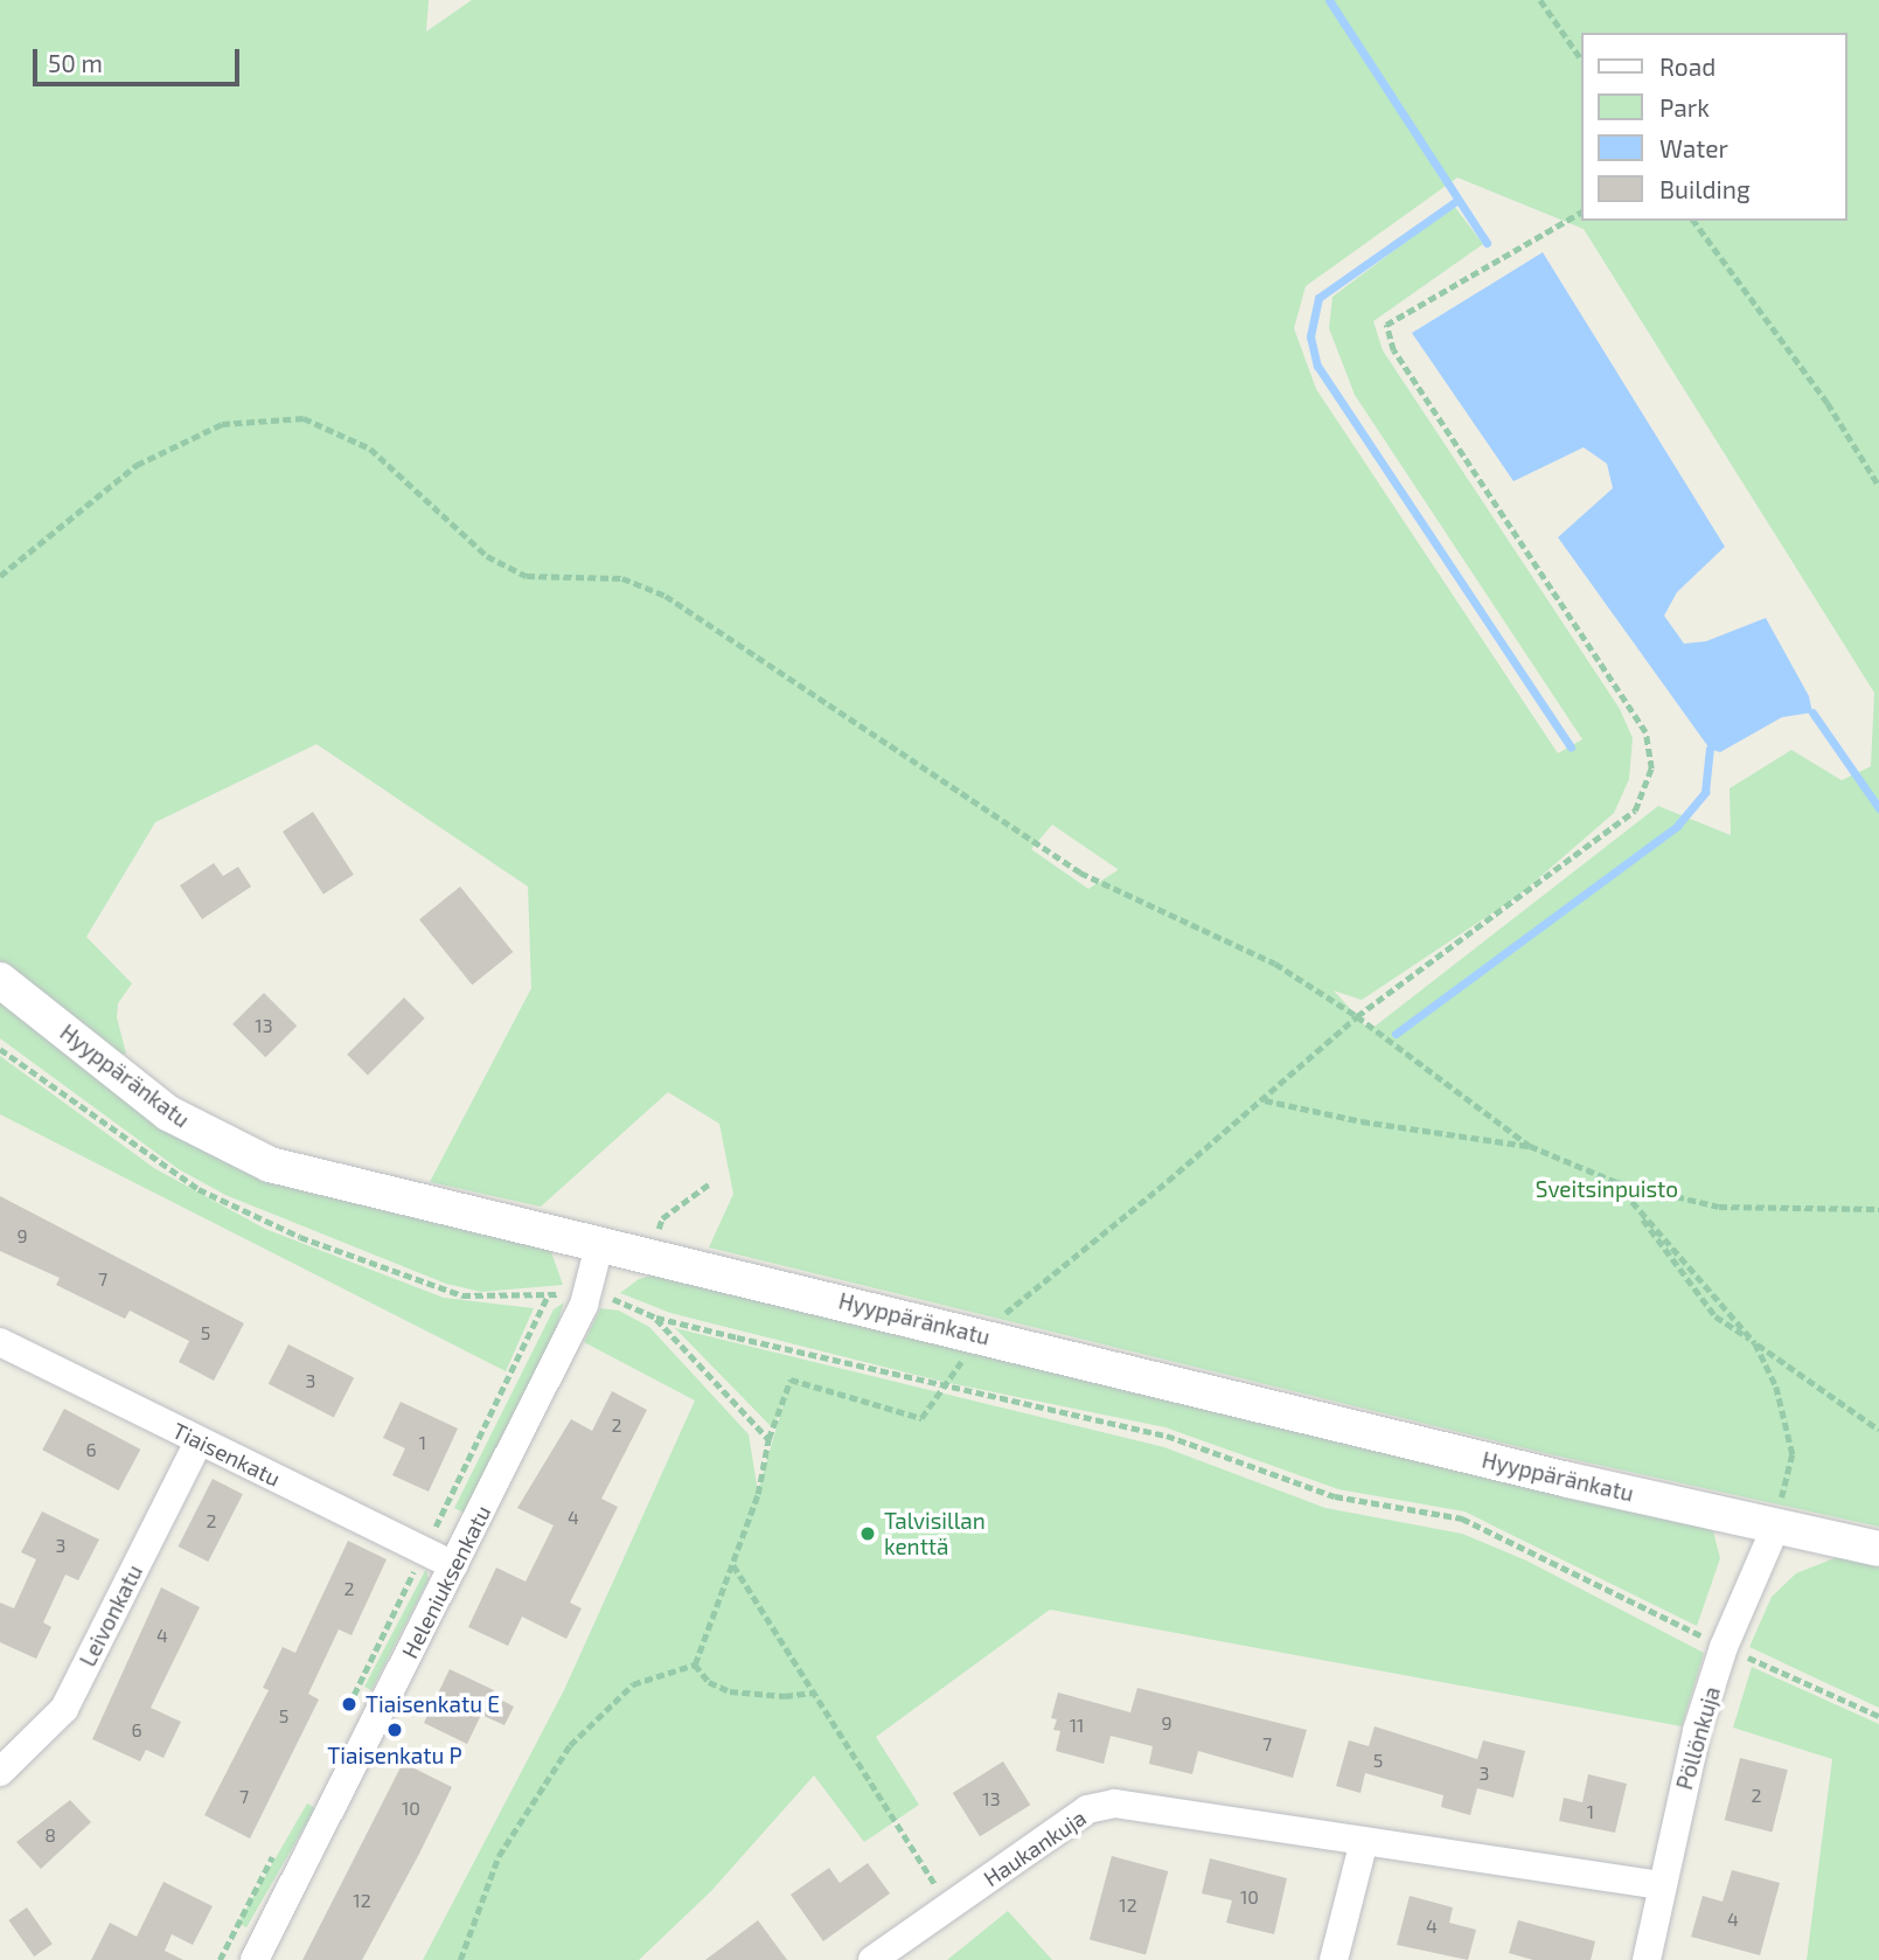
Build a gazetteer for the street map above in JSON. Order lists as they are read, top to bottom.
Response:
{
  "streets": {
    "street": [
      "Hyyppäränkatu",
      "Tiaisenkatu",
      "Heleniuksenkatu",
      "Leivonkatu",
      "Pöllönkuja",
      "Haukankuja"
    ]
  },
  "crossings": [
    ["Hyyppäränkatu", "Heleniuksenkatu"],
    ["Hyyppäränkatu", "Pöllönkuja"],
    ["Tiaisenkatu", "Heleniuksenkatu"],
    ["Tiaisenkatu", "Leivonkatu"],
    ["Pöllönkuja", "Haukankuja"]
  ],
  "parks": ["Sveitsinpuisto"],
  "places": ["Talvisillan kenttä", "Tiaisenkatu E", "Tiaisenkatu P"],
  "house_numbers": [
    "13",
    "9",
    "7",
    "5",
    "3",
    "2",
    "1",
    "6",
    "4",
    "2",
    "3",
    "2",
    "4",
    "5",
    "9",
    "11",
    "6",
    "7",
    "5",
    "3",
    "2",
    "7",
    "13",
    "10",
    "1",
    "8",
    "10",
    "12",
    "12",
    "4",
    "4"
  ],
  "legend": [
    "Road",
    "Park",
    "Water",
    "Building"
  ],
  "scale_bar": "50 m"
}
